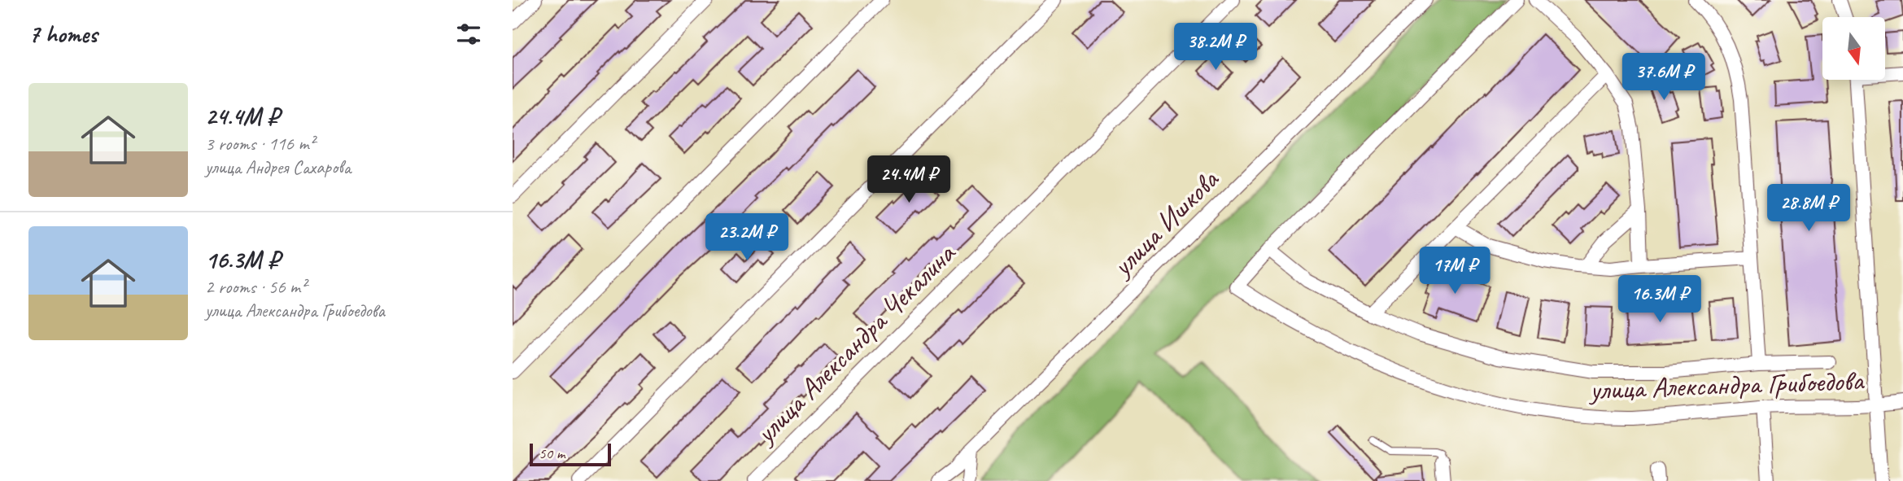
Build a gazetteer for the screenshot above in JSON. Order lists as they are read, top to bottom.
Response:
{
  "streets": {
    "street": ["улица Ишкова", "улица Александра Чекалина", "улица Александра Грибоедова"]
  },
  "scale_bar": "50 m",
  "north": "bottom",
  "page": {
    "heading": "7 homes",
    "price": [
      "38.2M ₽",
      "37.6M ₽",
      "24.4M ₽",
      "28.8M ₽",
      "23.2M ₽",
      "17M ₽",
      "16.3M ₽"
    ],
    "list": [
      {
        "name": "24.4M ₽",
        "note": "3 rooms · 116 m² · улица Андрея Сахарова"
      },
      {
        "name": "16.3M ₽",
        "note": "2 rooms · 56 m² · улица Александра Грибоедова"
      }
    ],
    "scale": "50 m"
  }
}
